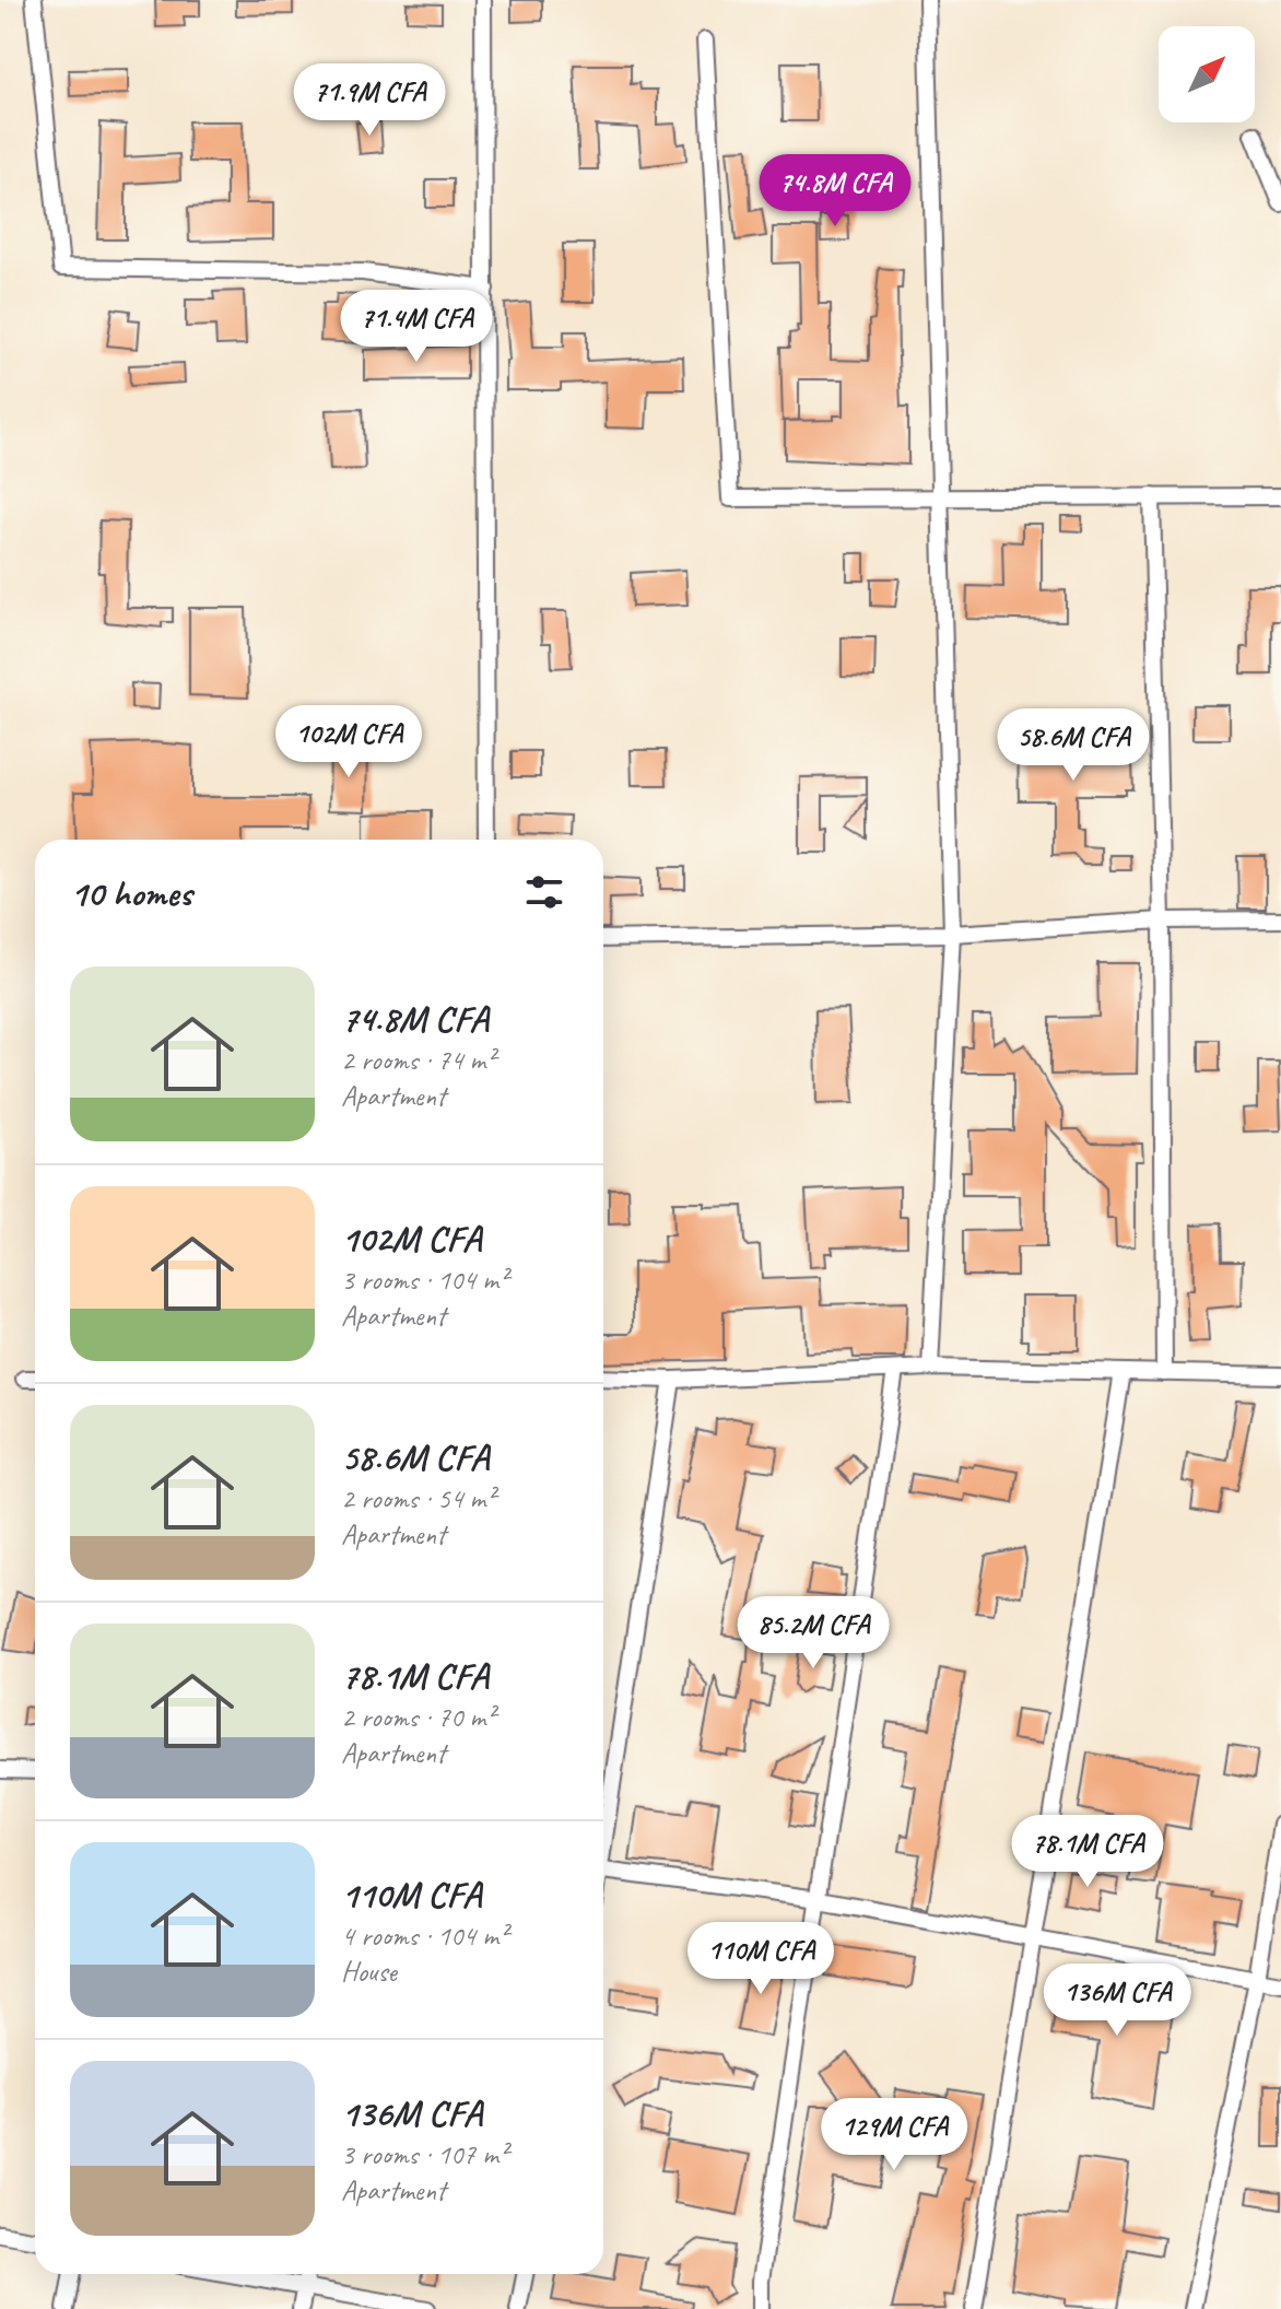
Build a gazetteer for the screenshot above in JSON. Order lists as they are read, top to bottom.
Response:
{
  "north": "top right",
  "page": {
    "price": [
      "71.9M CFA",
      "74.8M CFA",
      "71.4M CFA",
      "102M CFA",
      "58.6M CFA",
      "85.2M CFA",
      "78.1M CFA",
      "110M CFA",
      "136M CFA",
      "129M CFA"
    ],
    "heading": "10 homes",
    "list": [
      {
        "name": "74.8M CFA",
        "note": "2 rooms · 74 m² · Apartment"
      },
      {
        "name": "102M CFA",
        "note": "3 rooms · 104 m² · Apartment"
      },
      {
        "name": "58.6M CFA",
        "note": "2 rooms · 54 m² · Apartment"
      },
      {
        "name": "78.1M CFA",
        "note": "2 rooms · 70 m² · Apartment"
      },
      {
        "name": "110M CFA",
        "note": "4 rooms · 104 m² · House"
      },
      {
        "name": "136M CFA",
        "note": "3 rooms · 107 m² · Apartment"
      }
    ]
  }
}
